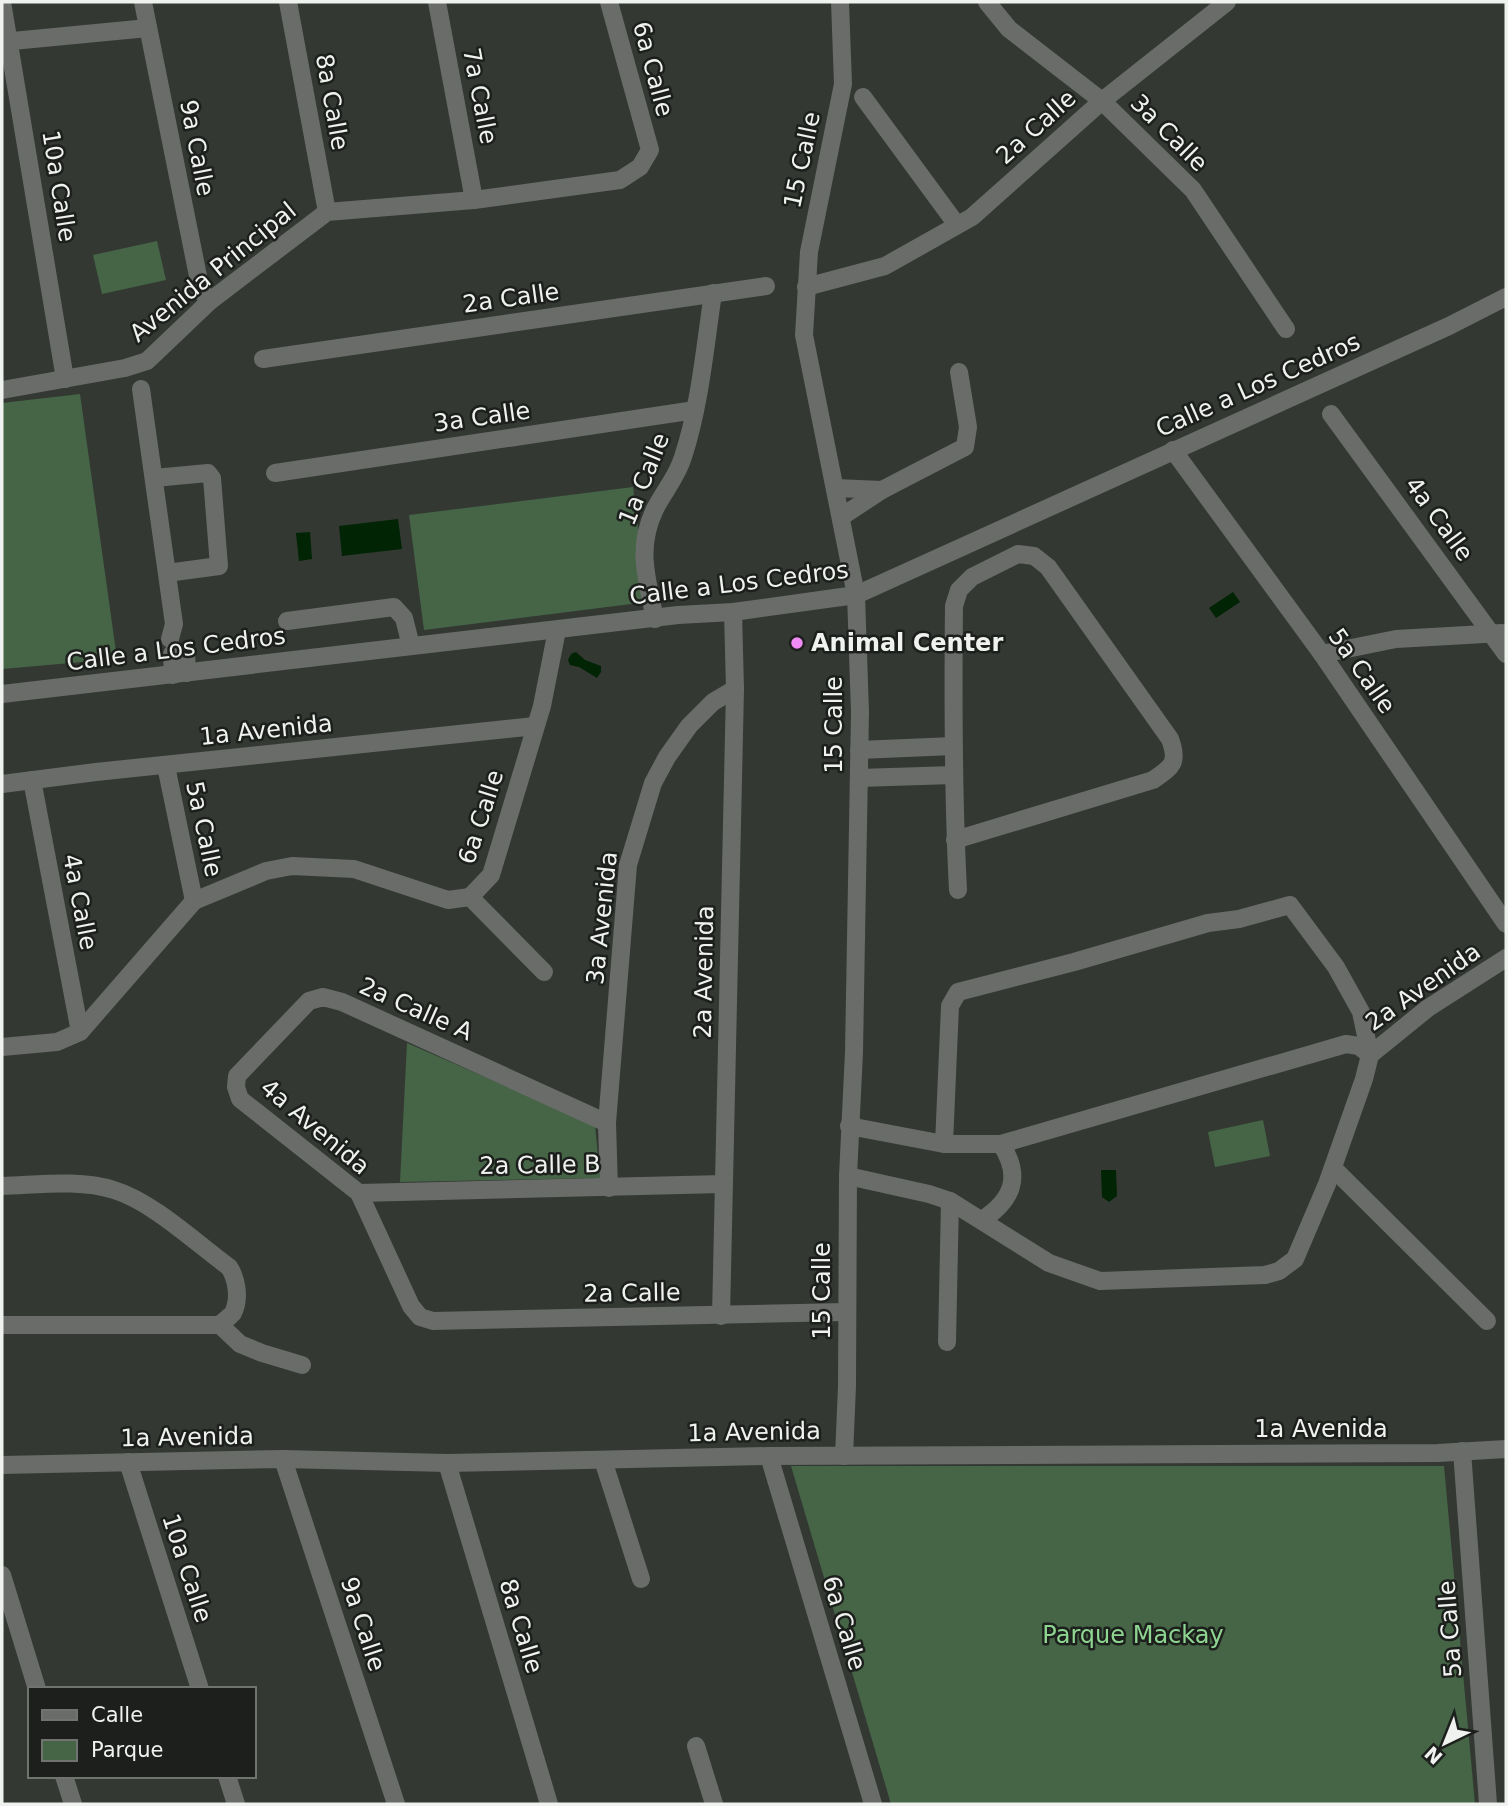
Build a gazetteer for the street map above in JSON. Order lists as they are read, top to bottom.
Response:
{
  "streets": {
    "street": [
      "6a Calle",
      "7a Calle",
      "8a Calle",
      "2a Calle",
      "3a Calle",
      "9a Calle",
      "15 Calle",
      "10a Calle",
      "Avenida Principal",
      "Calle a Los Cedros",
      "1a Calle",
      "4a Calle",
      "5a Calle",
      "1a Avenida",
      "3a Avenida",
      "2a Avenida",
      "2a Calle A",
      "4a Avenida",
      "2a Calle B"
    ]
  },
  "crossings": [
    ["6a Calle", "Avenida Principal"],
    ["6a Calle", "Calle a Los Cedros"],
    ["6a Calle", "1a Avenida"],
    ["7a Calle", "Avenida Principal"],
    ["8a Calle", "Avenida Principal"],
    ["8a Calle", "1a Avenida"],
    ["2a Calle", "3a Calle"],
    ["2a Calle", "15 Calle"],
    ["2a Calle", "1a Calle"],
    ["2a Calle", "2a Avenida"],
    ["2a Calle", "4a Avenida"],
    ["3a Calle", "1a Calle"],
    ["9a Calle", "Avenida Principal"],
    ["9a Calle", "1a Avenida"],
    ["15 Calle", "Calle a Los Cedros"],
    ["15 Calle", "1a Avenida"],
    ["10a Calle", "Avenida Principal"],
    ["10a Calle", "1a Avenida"],
    ["Calle a Los Cedros", "1a Calle"],
    ["Calle a Los Cedros", "5a Calle"],
    ["Calle a Los Cedros", "2a Avenida"],
    ["4a Calle", "1a Avenida"],
    ["5a Calle", "1a Avenida"],
    ["3a Avenida", "2a Avenida"],
    ["3a Avenida", "2a Calle A"],
    ["3a Avenida", "2a Calle B"],
    ["2a Avenida", "2a Calle B"],
    ["2a Calle A", "4a Avenida"],
    ["4a Avenida", "2a Calle B"]
  ],
  "parks": ["Parque Mackay"],
  "places": ["Animal Center"],
  "legend": ["Calle", "Parque"],
  "north": "bottom left"
}
